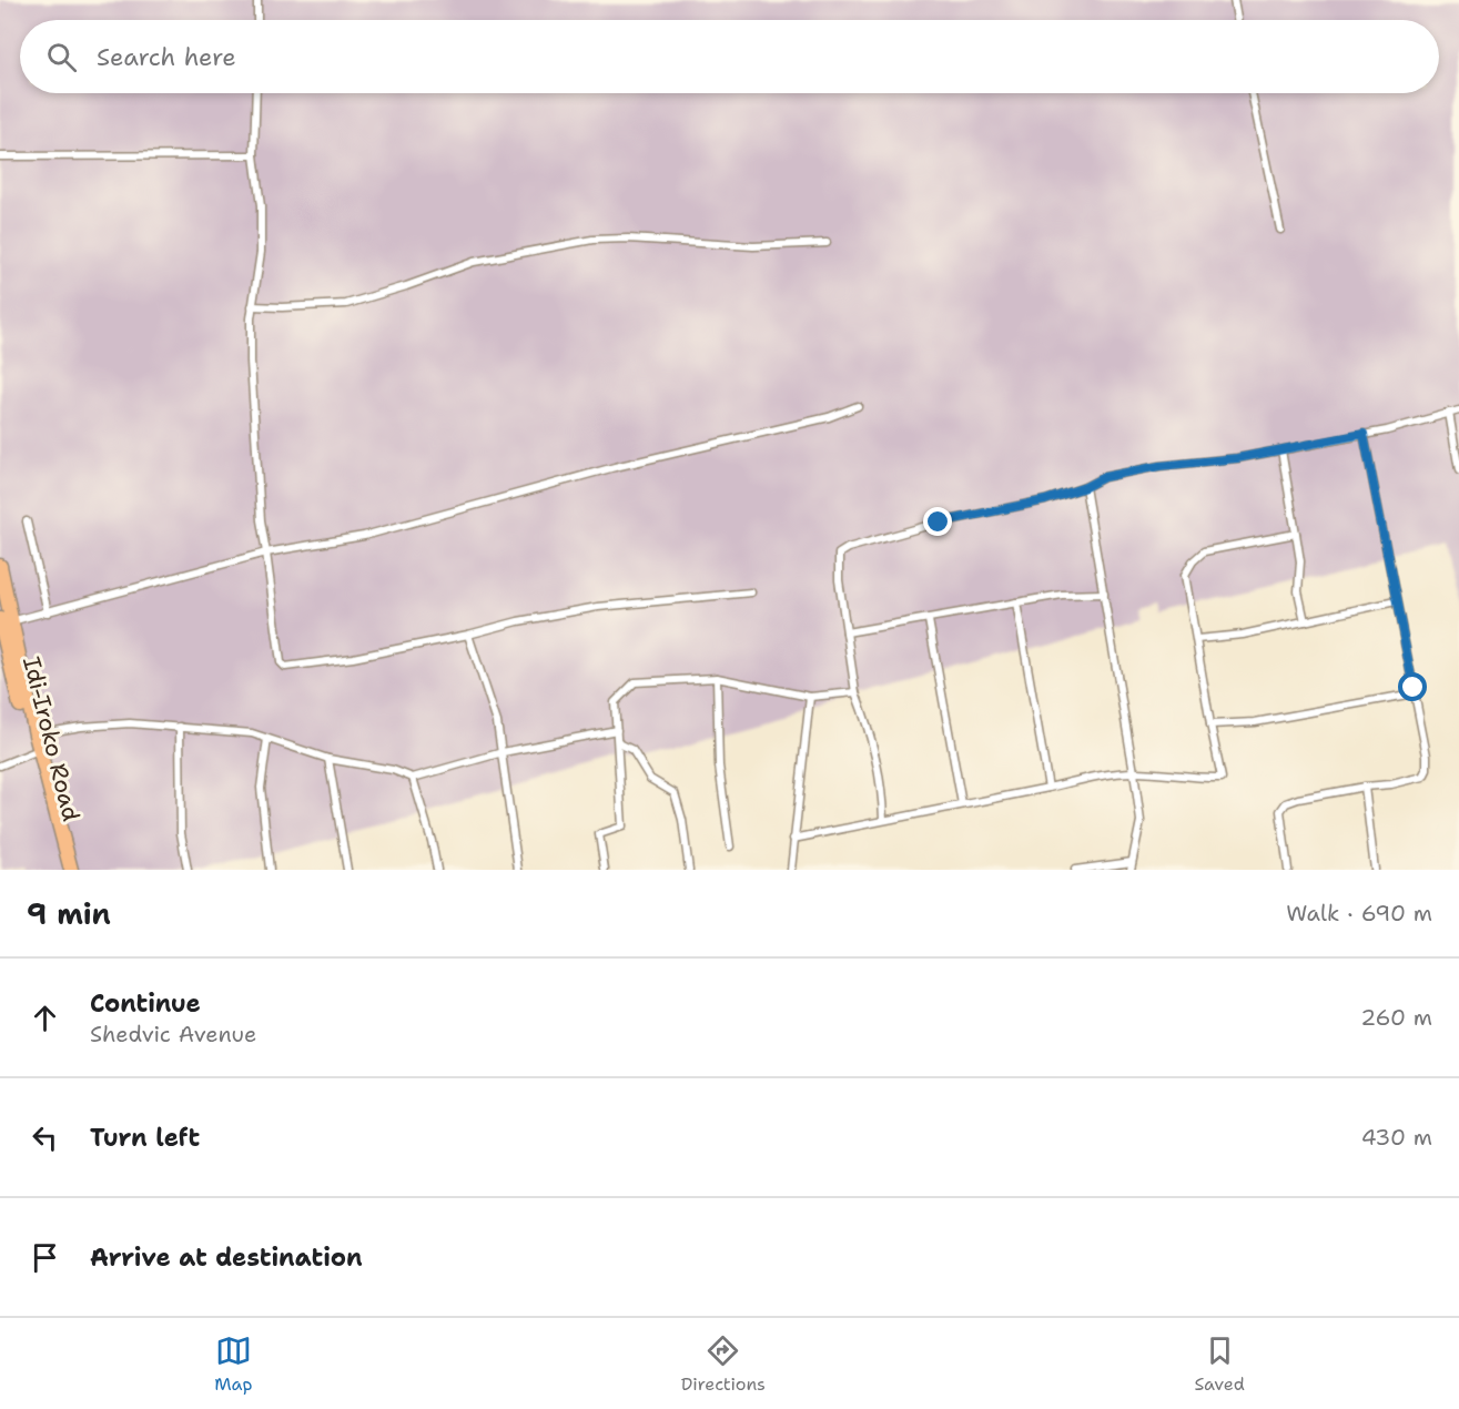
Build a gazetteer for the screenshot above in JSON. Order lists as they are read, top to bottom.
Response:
{
  "streets": {
    "highway": ["Idi-Iroko Road"]
  },
  "page": {
    "search": "Search here",
    "heading": ["9 min", "Walk · 690 m"],
    "list": [
      ["Continue", "Shedvic Avenue", "260 m"],
      ["Turn left", "430 m"],
      "Arrive at destination"
    ],
    "nav": ["Map", "Directions", "Saved"]
  }
}
